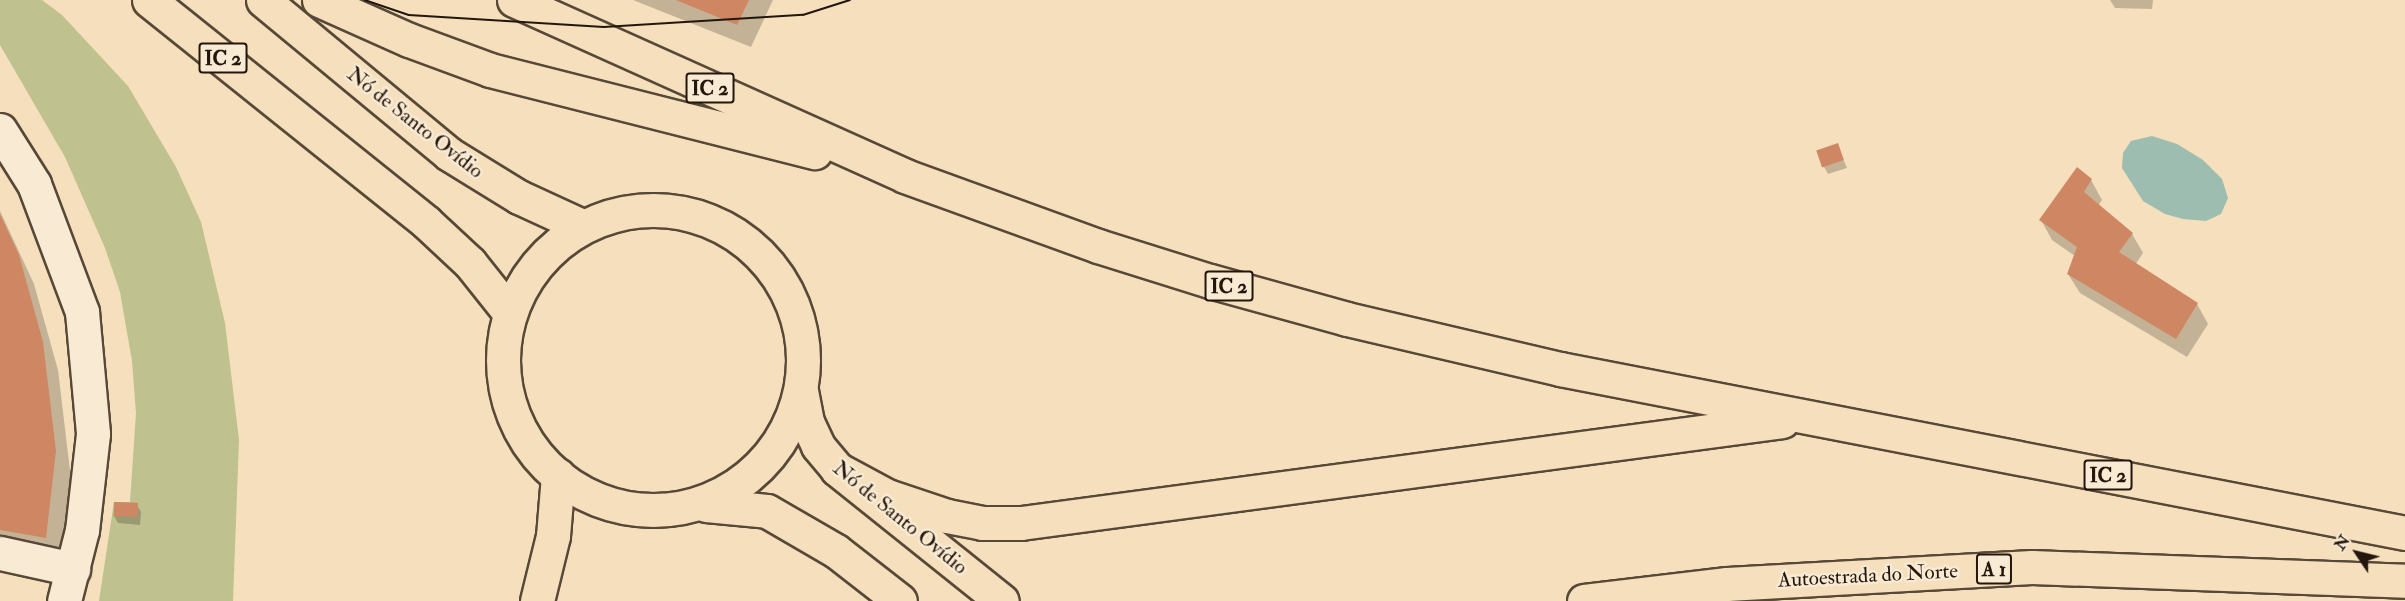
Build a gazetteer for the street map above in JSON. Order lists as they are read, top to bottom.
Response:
{
  "streets": {
    "main road": [
      "IC 2",
      "Nó de Santo Ovídio",
      "A 1",
      "Autoestrada do Norte"
    ]
  },
  "north": "top left"
}
